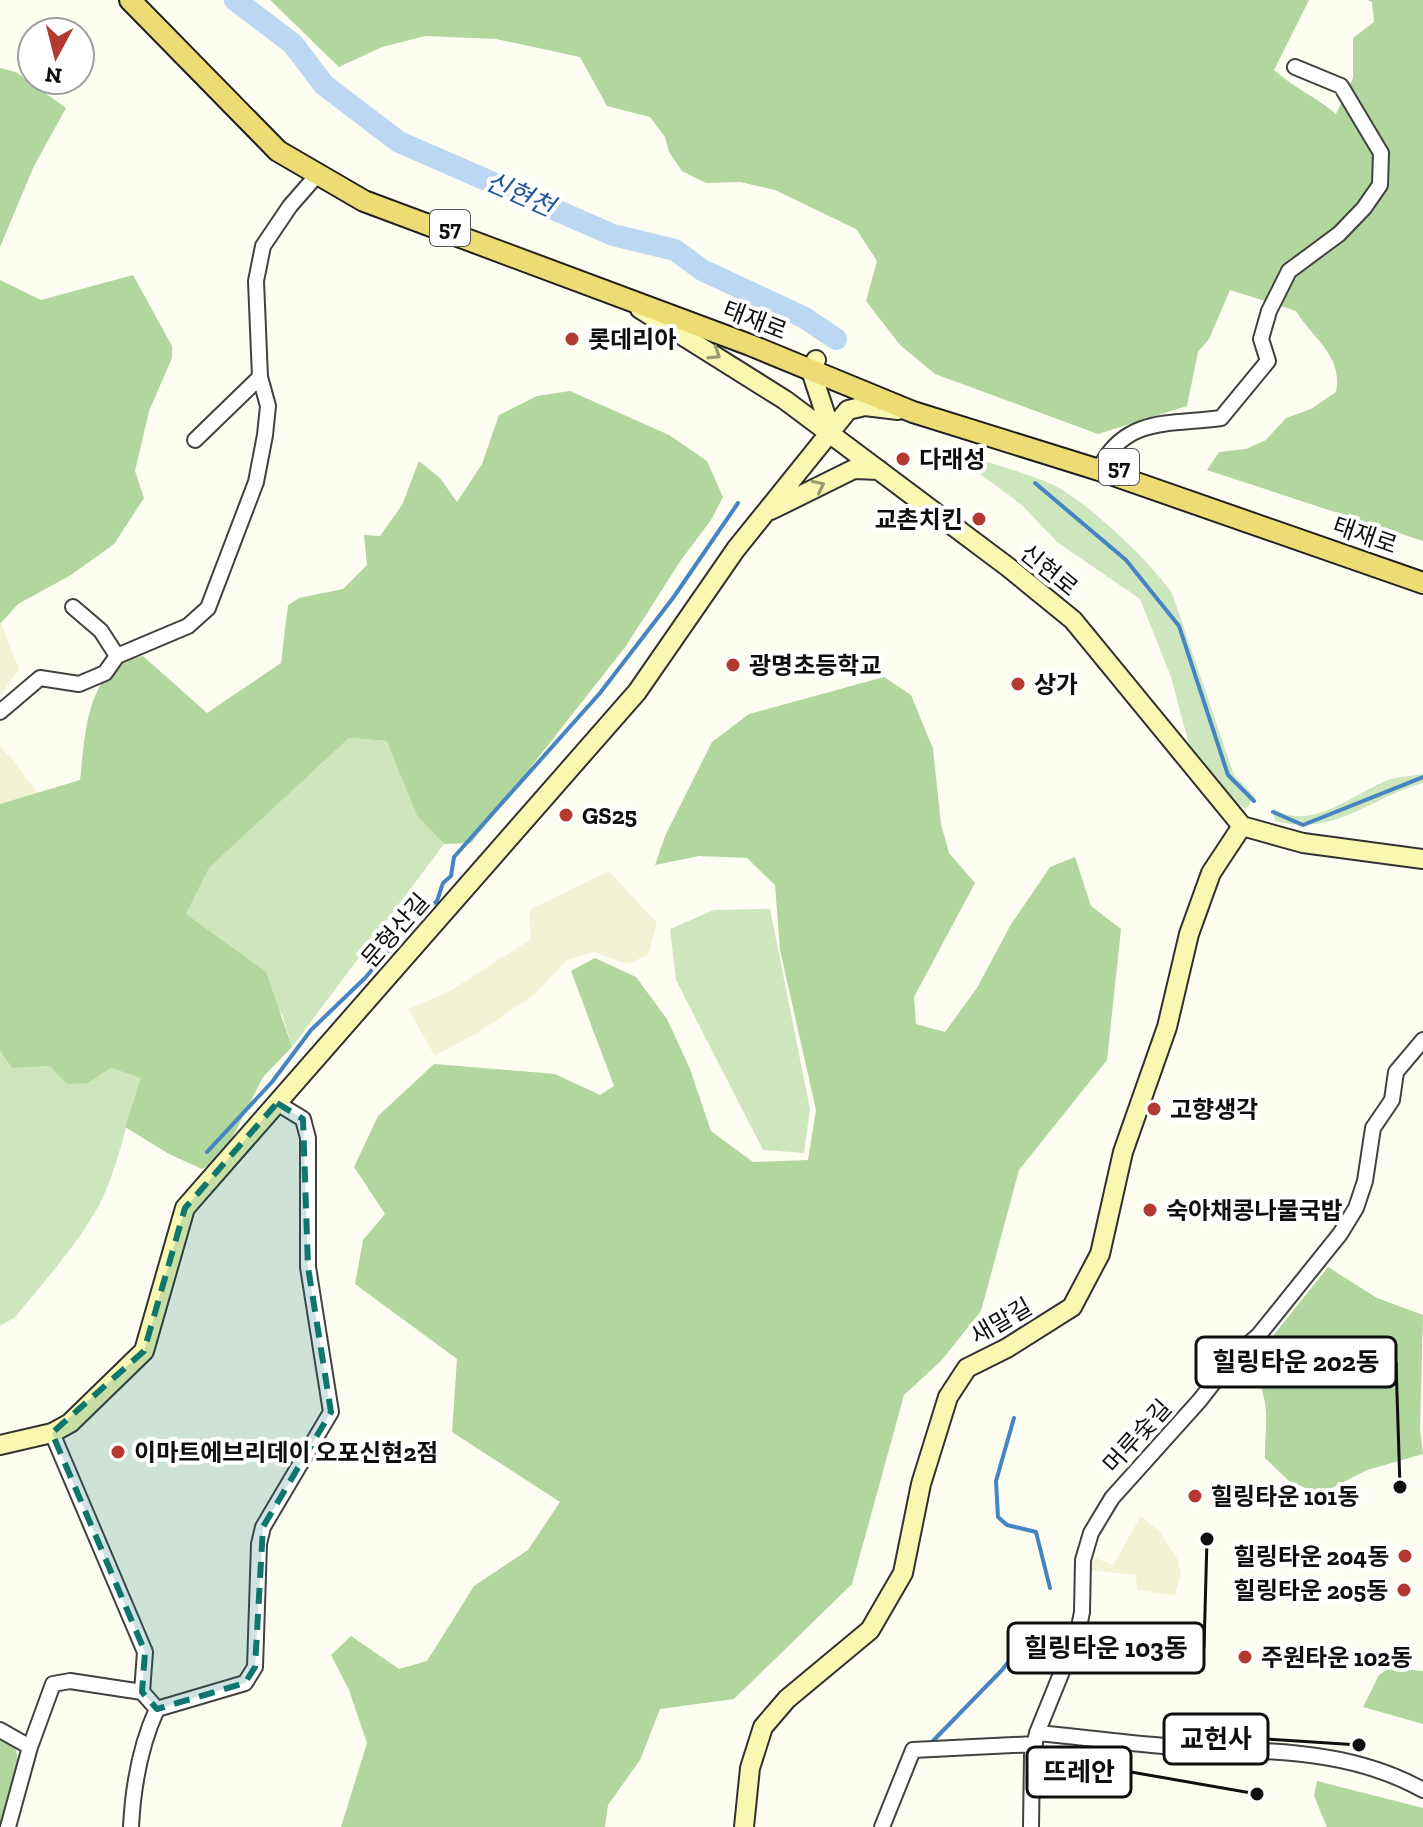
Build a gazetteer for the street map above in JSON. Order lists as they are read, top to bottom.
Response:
{
  "streets": {
    "main road": ["57", "태재로"],
    "street": [
      "신현로",
      "문형산길",
      "새말길",
      "머루숯길"
    ]
  },
  "crossings": [
    ["태재로", "신현로"],
    ["태재로", "문형산길"],
    ["신현로", "문형산길"],
    ["신현로", "새말길"]
  ],
  "water": ["신현천"],
  "places": [
    "롯데리아",
    "다래성",
    "교촌치킨",
    "광명초등학교",
    "상가",
    "GS25",
    "고향생각",
    "숙아채콩나물국밥",
    "이마트에브리데이 오포신현2점",
    "힐링타운 202동",
    "힐링타운 101동",
    "힐링타운 103동",
    "힐링타운 204동",
    "힐링타운 205동",
    "주원타운 102동",
    "교헌사",
    "뜨레안"
  ],
  "north": "bottom"
}
